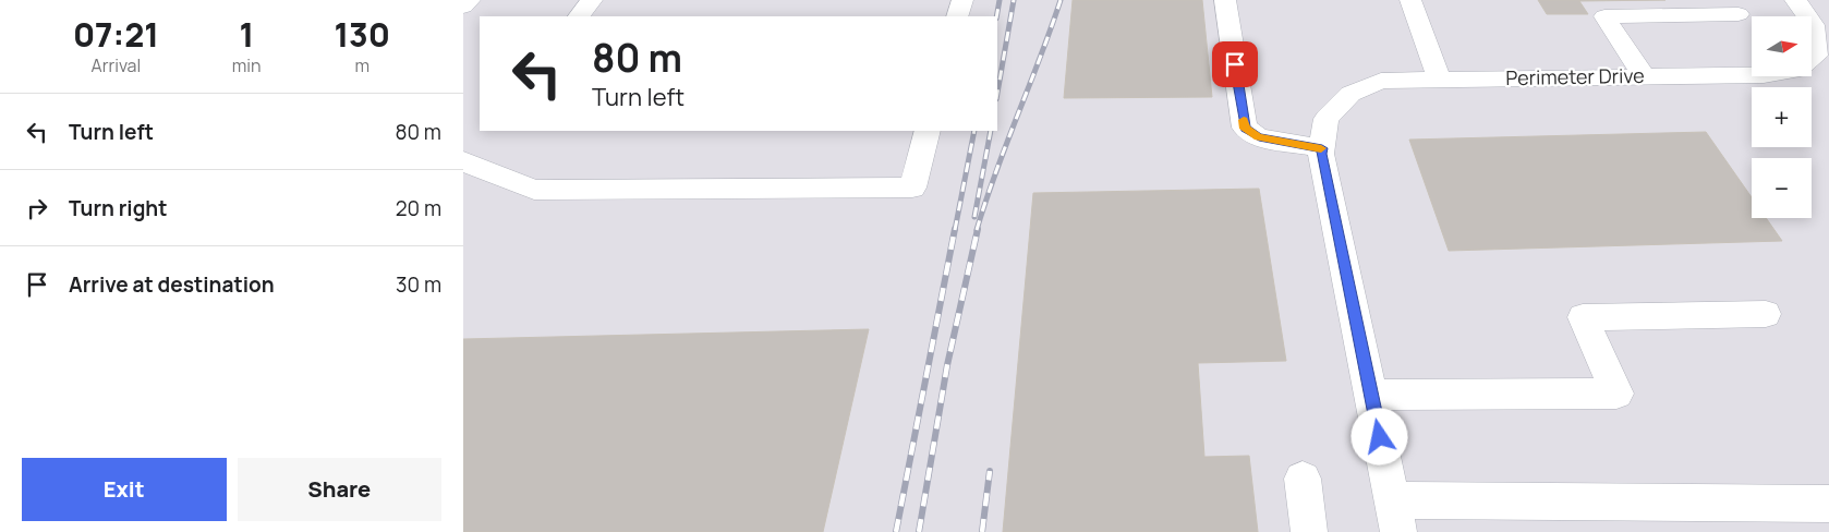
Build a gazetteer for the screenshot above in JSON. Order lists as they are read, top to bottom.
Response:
{
  "streets": {
    "street": ["Perimeter Drive"]
  },
  "north": "right",
  "page": {
    "eta": [
      "07:21",
      "Arrival",
      "1",
      "min",
      "130",
      "m"
    ],
    "map_buttons": ["+", "−"],
    "turn": ["80 m", "Turn left"],
    "list": [
      {
        "name": "Turn left",
        "value": "80 m"
      },
      {
        "name": "Turn right",
        "value": "20 m"
      },
      {
        "name": "Arrive at destination",
        "value": "30 m"
      }
    ],
    "buttons": ["Exit", "Share"]
  }
}
